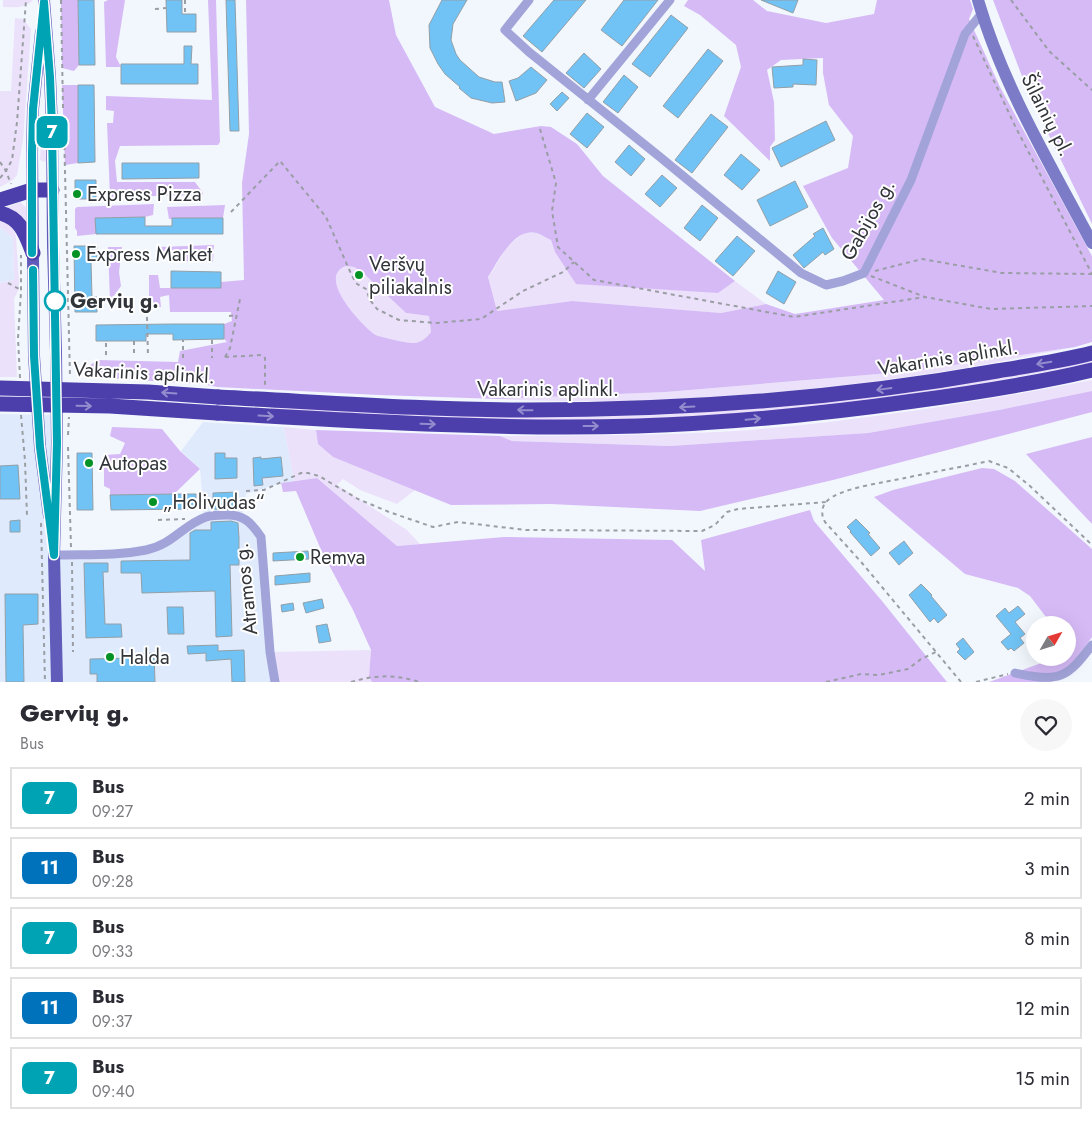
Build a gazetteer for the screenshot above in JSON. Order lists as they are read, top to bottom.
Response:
{
  "streets": {
    "highway": ["Vakarinis aplinkl."],
    "street": ["Šilainių pl.", "Gabijos g.", "Atramos g."]
  },
  "crossings": [
    ["Šilainių pl.", "Gabijos g."]
  ],
  "places": [
    "Express Pizza",
    "Express Market",
    "Veršvų piliakalnis",
    "Gervių g.",
    "Autopas",
    "„Holivudas“",
    "Remva",
    "Halda"
  ],
  "lines": ["bus line 7"],
  "north": "top right",
  "page": {
    "on_map": "7",
    "heading": ["Gervių g.", "Bus"],
    "list": [
      {
        "mark": "7",
        "name": "Bus",
        "note": "09:27",
        "value": "2 min"
      },
      {
        "mark": "11",
        "name": "Bus",
        "note": "09:28",
        "value": "3 min"
      },
      {
        "mark": "7",
        "name": "Bus",
        "note": "09:33",
        "value": "8 min"
      },
      {
        "mark": "11",
        "name": "Bus",
        "note": "09:37",
        "value": "12 min"
      },
      {
        "mark": "7",
        "name": "Bus",
        "note": "09:40",
        "value": "15 min"
      }
    ]
  }
}
